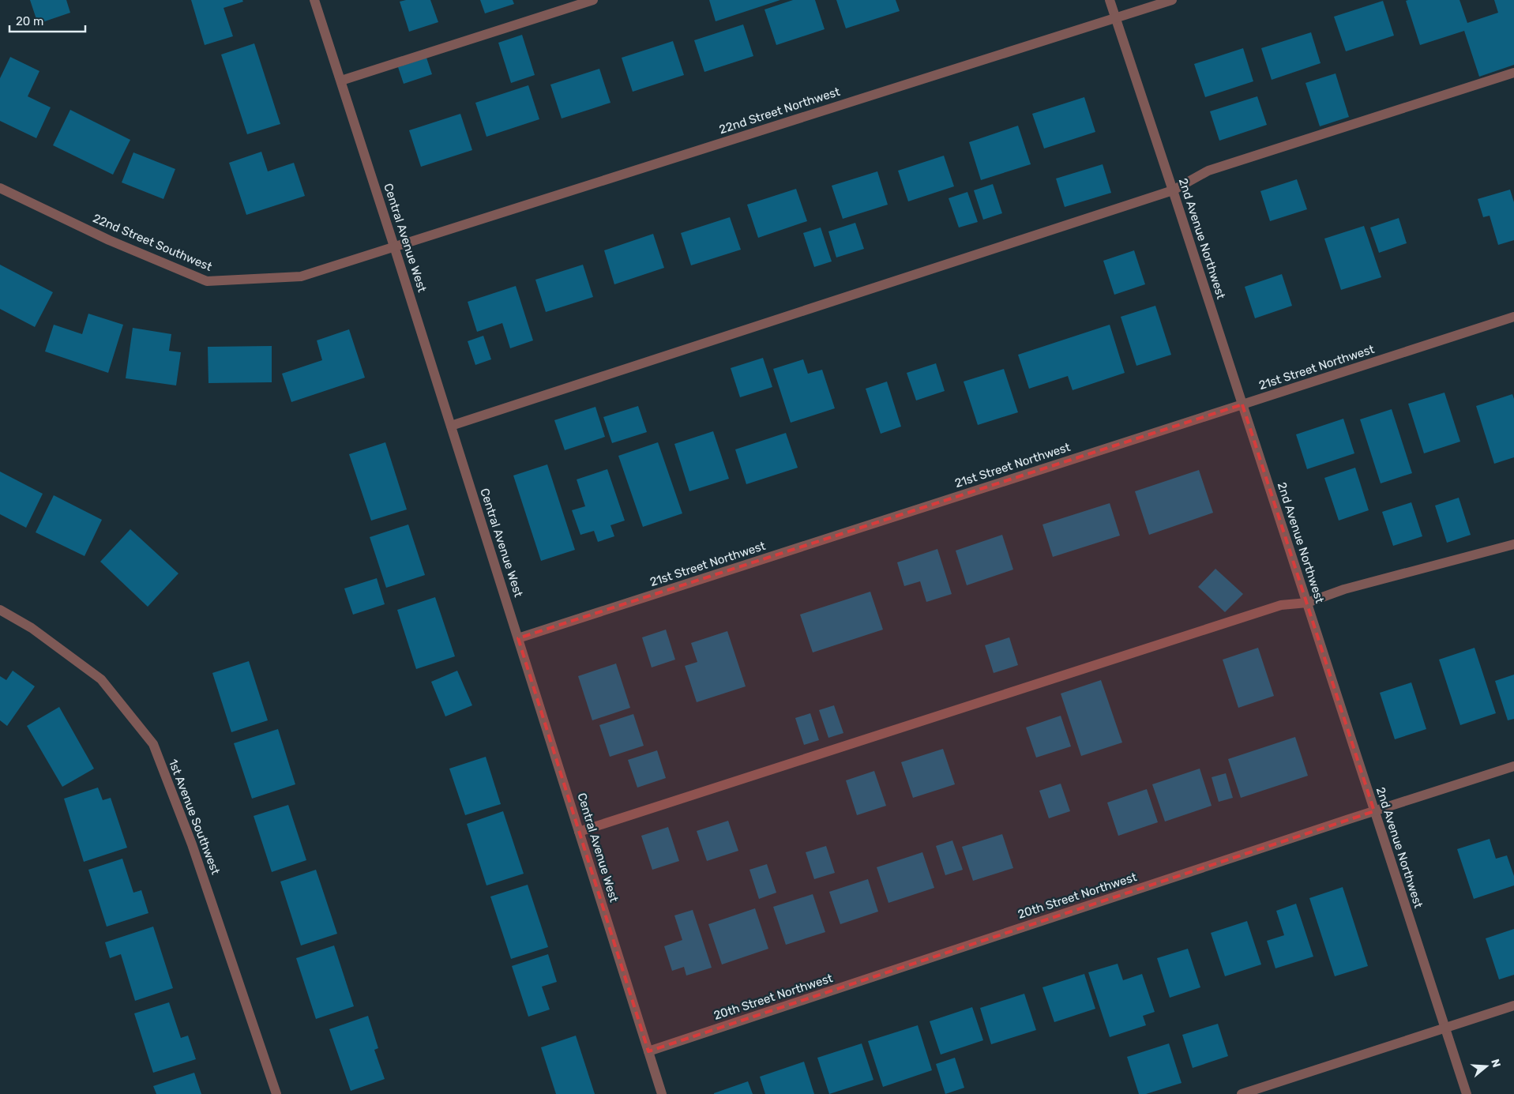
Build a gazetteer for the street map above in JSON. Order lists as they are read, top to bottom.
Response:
{
  "streets": {
    "street": [
      "22nd Street Northwest",
      "Central Avenue West",
      "2nd Avenue Northwest",
      "22nd Street Southwest",
      "21st Street Northwest",
      "1st Avenue Southwest",
      "20th Street Northwest"
    ]
  },
  "crossings": [
    ["22nd Street Northwest", "Central Avenue West"],
    ["22nd Street Northwest", "2nd Avenue Northwest"],
    ["22nd Street Northwest", "22nd Street Southwest"],
    ["Central Avenue West", "22nd Street Southwest"],
    ["Central Avenue West", "21st Street Northwest"],
    ["Central Avenue West", "20th Street Northwest"],
    ["2nd Avenue Northwest", "21st Street Northwest"],
    ["2nd Avenue Northwest", "20th Street Northwest"]
  ],
  "scale_bar": "20 m",
  "north": "right"
}
